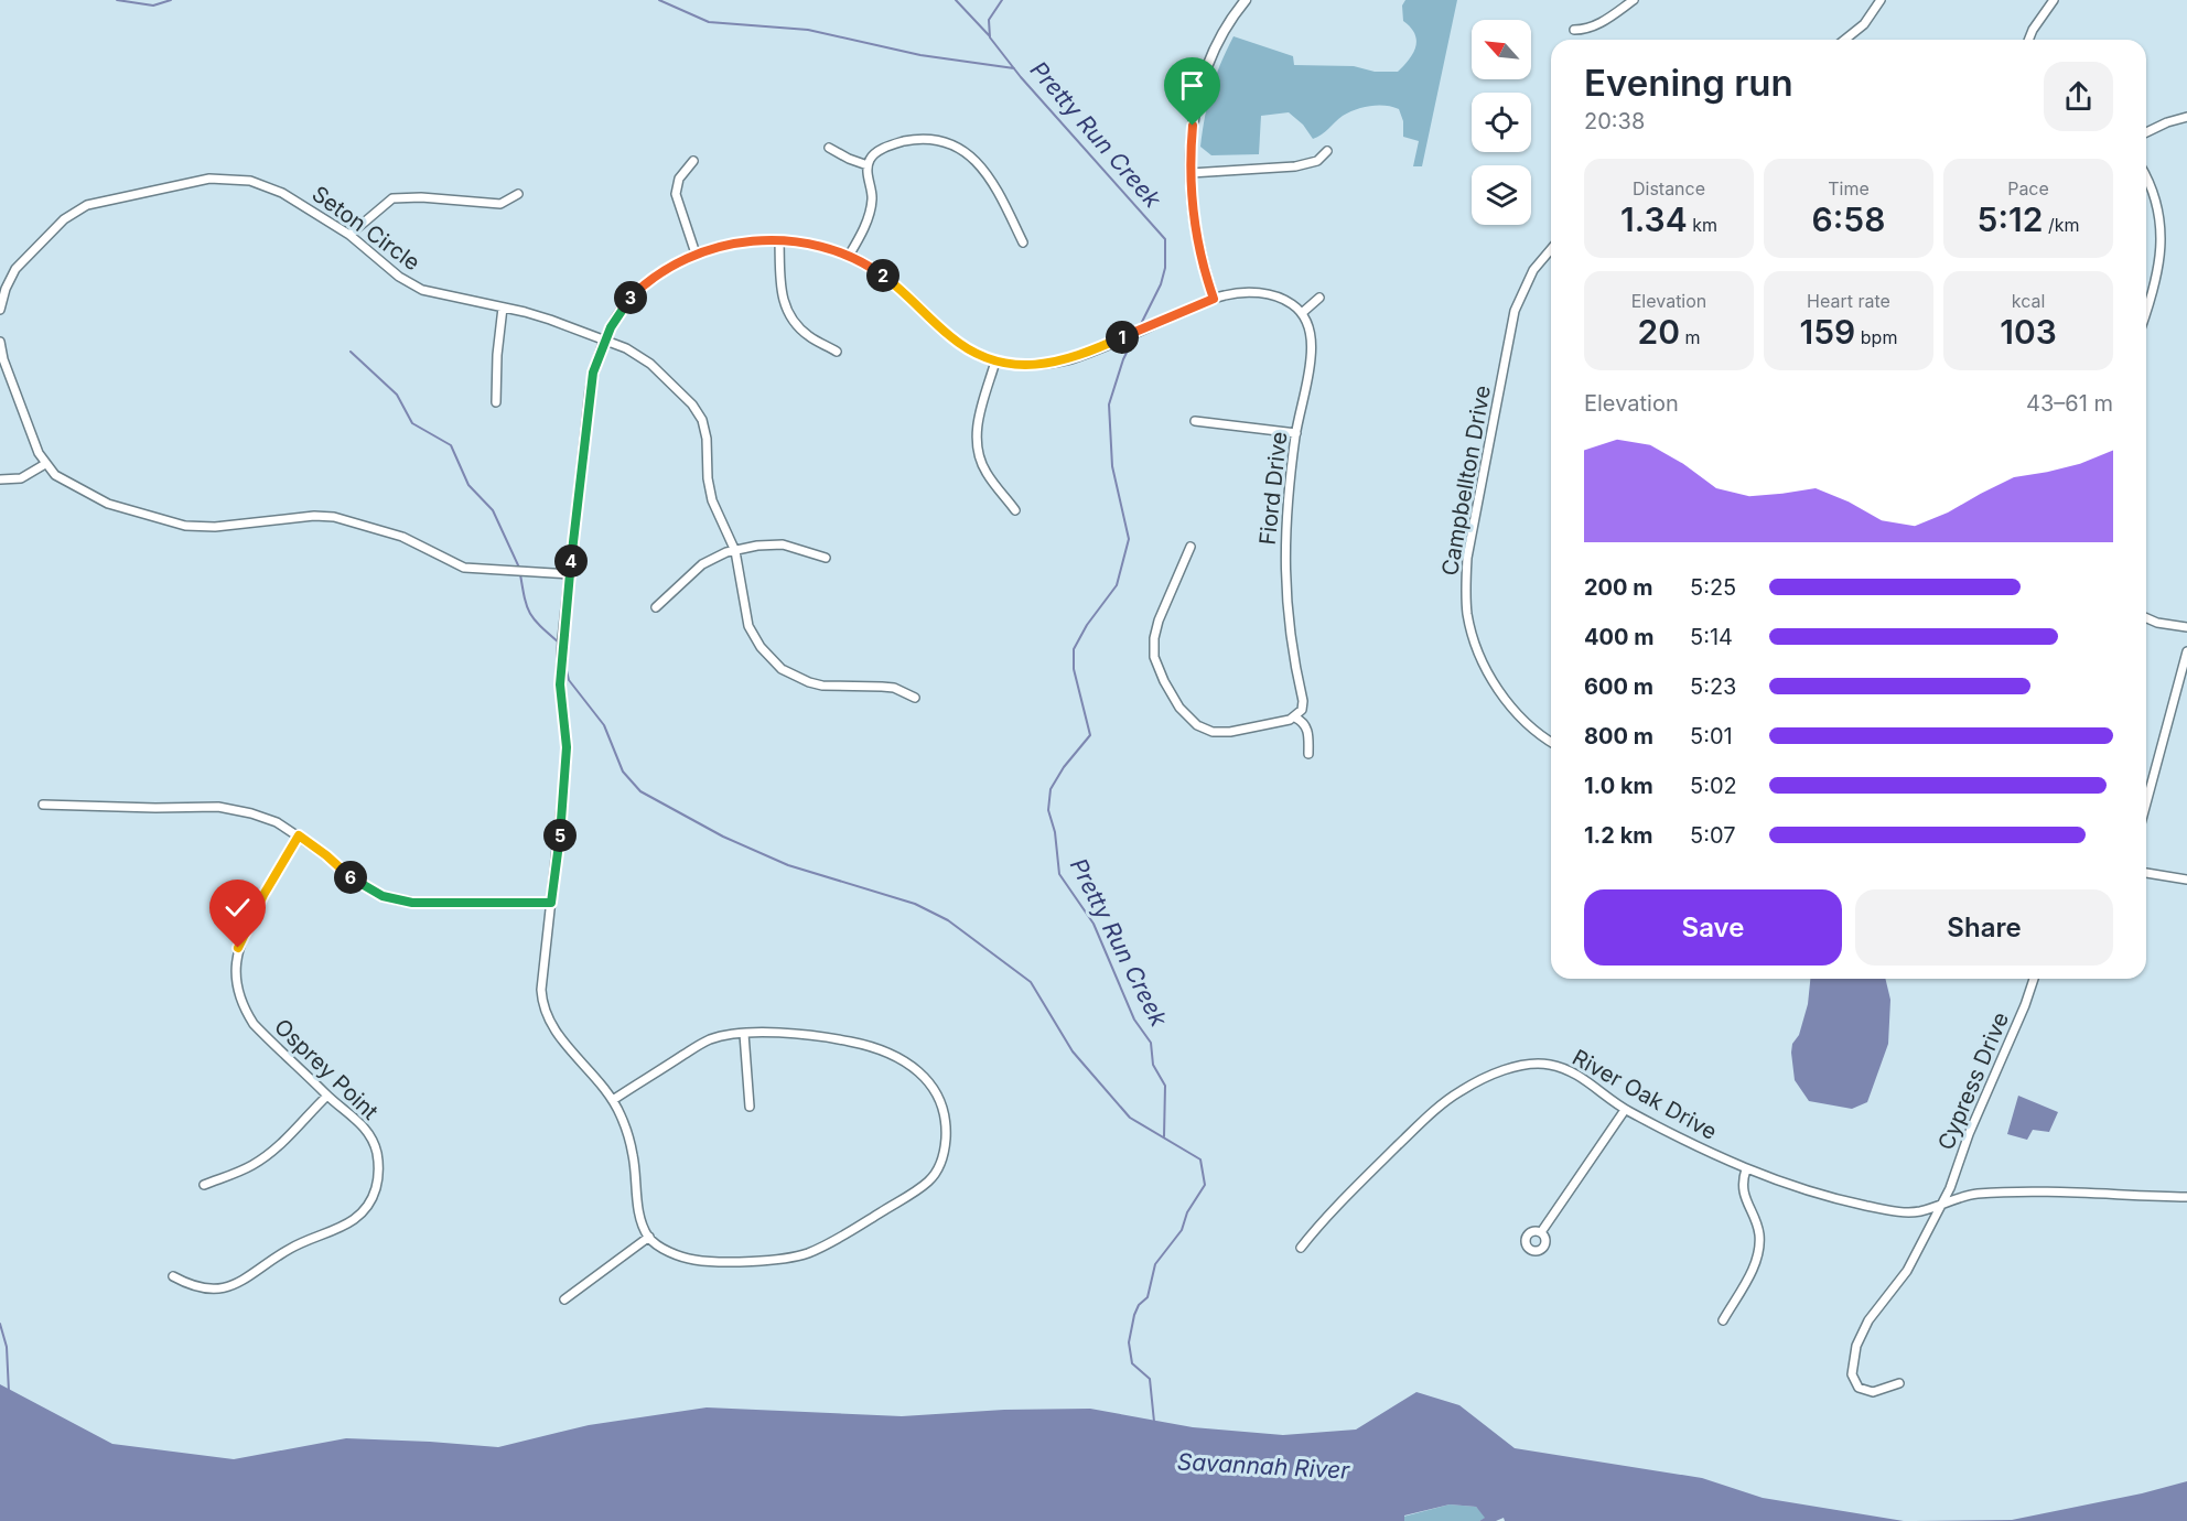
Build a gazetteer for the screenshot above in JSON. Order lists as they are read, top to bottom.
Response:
{
  "streets": {
    "street": [
      "Seton Circle",
      "Campbellton Drive",
      "Fiord Drive",
      "Osprey Point",
      "Cypress Drive",
      "River Oak Drive"
    ]
  },
  "crossings": [
    ["Cypress Drive", "River Oak Drive"]
  ],
  "water": ["Pretty Run Creek", "Savannah River"],
  "north": "top left",
  "page": {
    "heading": ["Evening run", "20:38"],
    "stats": [
      ["Distance", "1.34 km"],
      ["Time", "6:58"],
      ["Pace", "5:12 /km"],
      ["Elevation", "20 m"],
      ["Heart rate", "159 bpm"],
      ["kcal", "103"]
    ],
    "pins": [
      "2",
      "3",
      "1",
      "4",
      "5",
      "6"
    ],
    "chart": ["Elevation", "43–61 m"],
    "list": [
      {
        "name": "200 m",
        "note": "5:25"
      },
      {
        "name": "400 m",
        "note": "5:14"
      },
      {
        "name": "600 m",
        "note": "5:23"
      },
      {
        "name": "800 m",
        "note": "5:01"
      },
      {
        "name": "1.0 km",
        "note": "5:02"
      },
      {
        "name": "1.2 km",
        "note": "5:07"
      }
    ],
    "buttons": ["Save", "Share"]
  }
}
